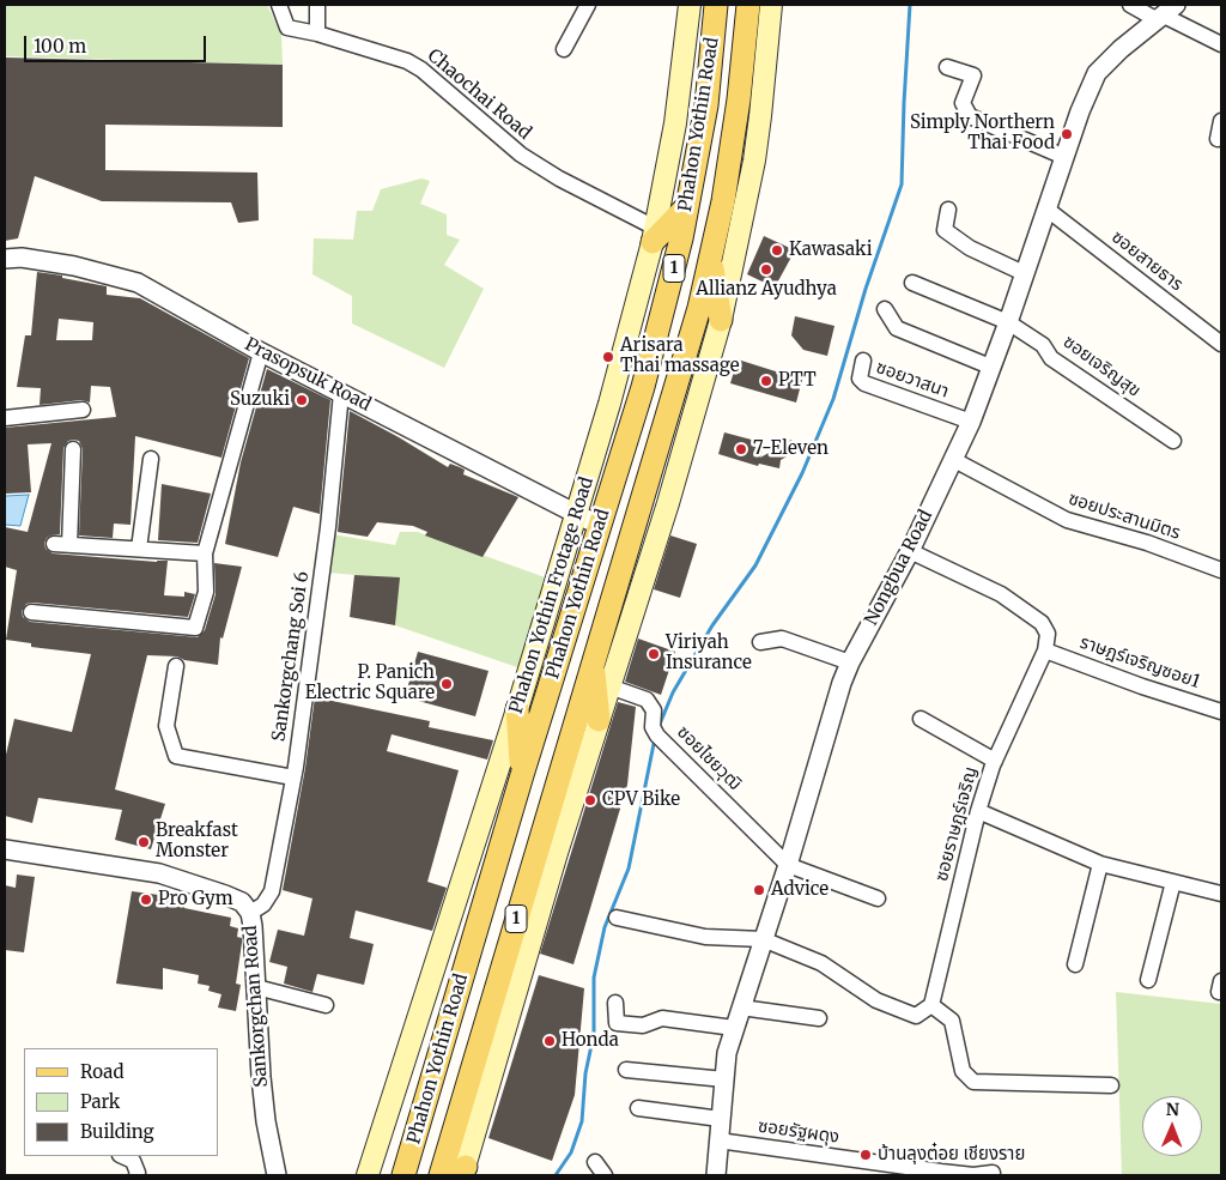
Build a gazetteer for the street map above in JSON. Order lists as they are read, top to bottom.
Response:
{
  "streets": {
    "main road": ["Phahon Yothin Road", "1", "Phahon Yothin Frotage Road"],
    "street": [
      "Chaochai Road",
      "ซอยสายธาร",
      "ซอยเจริญสุข",
      "Prasopsuk Road",
      "ซอยวาสนา",
      "ซอยประสานมิตร",
      "Nongbua Road",
      "Sankorgchang Soi 6",
      "ราษฎร์เจริญซอย1",
      "ซอยไชยวุฒิ",
      "ซอยราษฎร์เจริญ",
      "Sankorgchan Road",
      "ซอยรัฐผดุง"
    ]
  },
  "crossings": [
    ["Chaochai Road", "Phahon Yothin Frotage Road"],
    ["Phahon Yothin Road", "Prasopsuk Road"],
    ["ซอยสายธาร", "Nongbua Road"],
    ["1", "ซอยไชยวุฒิ"],
    ["ซอยเจริญสุข", "Nongbua Road"],
    ["Prasopsuk Road", "Phahon Yothin Frotage Road"],
    ["Prasopsuk Road", "Sankorgchang Soi 6"],
    ["ซอยวาสนา", "Nongbua Road"],
    ["ซอยประสานมิตร", "Nongbua Road"],
    ["Nongbua Road", "ซอยไชยวุฒิ"],
    ["Nongbua Road", "ซอยรัฐผดุง"],
    ["Sankorgchang Soi 6", "Sankorgchan Road"],
    ["ราษฎร์เจริญซอย1", "ซอยราษฎร์เจริญ"]
  ],
  "places": [
    "Simply Northern Thai Food",
    "Kawasaki",
    "Allianz Ayudhya",
    "Arisara Thai massage",
    "PTT",
    "Suzuki",
    "7-Eleven",
    "Viriyah Insurance",
    "P. Panich Electric Square",
    "CPV Bike",
    "Breakfast Monster",
    "Advice",
    "Pro Gym",
    "Honda",
    "บ้านลุงต๋อย เชียงราย"
  ],
  "legend": ["Road", "Park", "Building"],
  "scale_bar": "100 m",
  "north": "top"
}
